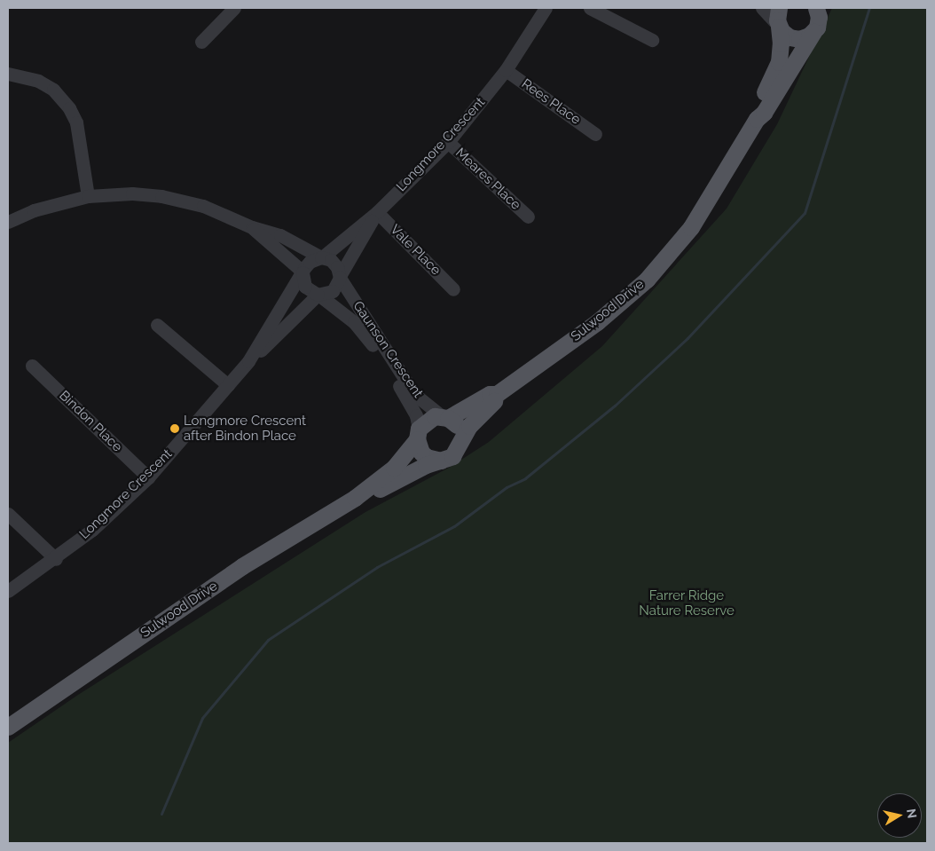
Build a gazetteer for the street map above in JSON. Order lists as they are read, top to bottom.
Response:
{
  "streets": {
    "main road": ["Sulwood Drive"],
    "street": [
      "Rees Place",
      "Longmore Crescent",
      "Meares Place",
      "Vale Place",
      "Gaunson Crescent",
      "Bindon Place"
    ]
  },
  "crossings": [
    ["Rees Place", "Longmore Crescent"],
    ["Longmore Crescent", "Meares Place"],
    ["Longmore Crescent", "Vale Place"],
    ["Longmore Crescent", "Gaunson Crescent"],
    ["Longmore Crescent", "Bindon Place"],
    ["Sulwood Drive", "Gaunson Crescent"]
  ],
  "parks": ["Farrer Ridge Nature Reserve"],
  "places": ["Longmore Crescent after Bindon Place"],
  "north": "right"
}
